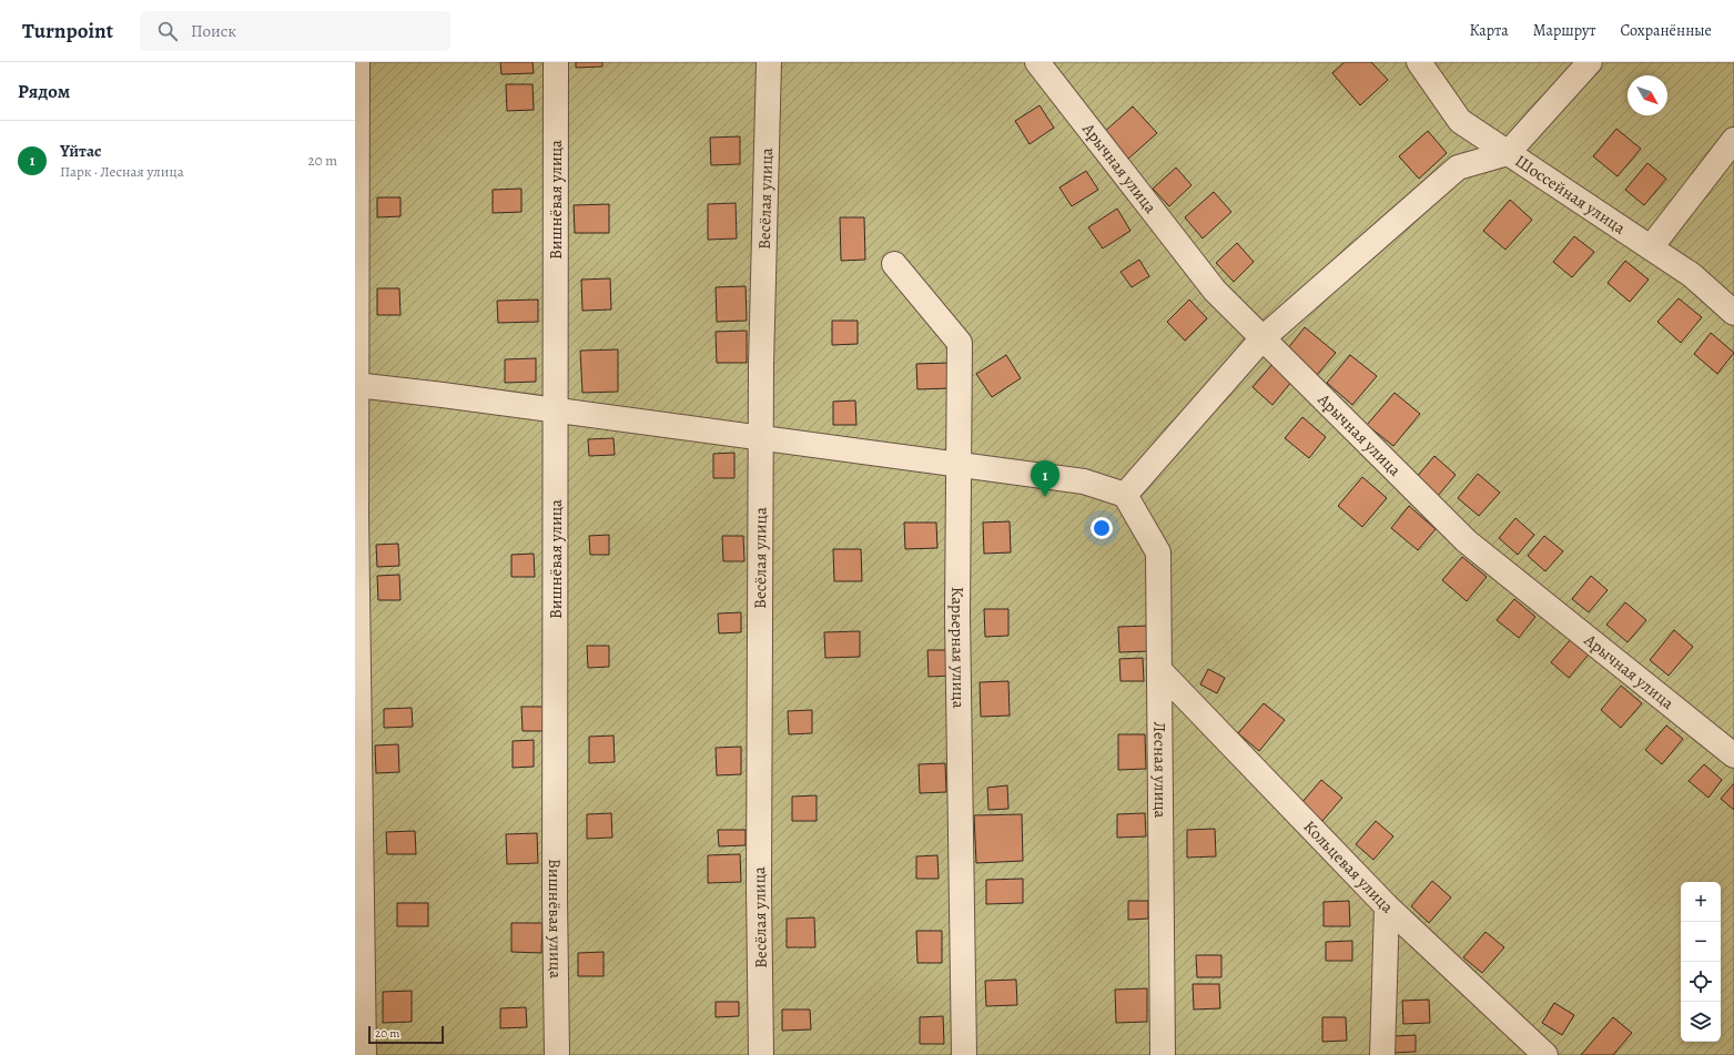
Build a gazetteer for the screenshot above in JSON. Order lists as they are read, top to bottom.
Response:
{
  "streets": {
    "street": [
      "Арычная улица",
      "Шоссейная улица",
      "Вишнёвая улица",
      "Весёлая улица",
      "Карьерная улица",
      "Лесная улица",
      "Кольцевая улица"
    ]
  },
  "crossings": [
    ["Лесная улица", "Кольцевая улица"]
  ],
  "scale_bar": "20 m",
  "north": "bottom right",
  "page": {
    "header": "Turnpoint",
    "search": "Поиск",
    "nav": ["Карта", "Маршрут", "Сохранённые"],
    "heading": "Рядом",
    "list": [
      {
        "mark": "1",
        "name": "Үйтас",
        "note": "Парк · Лесная улица",
        "value": "20 m"
      }
    ],
    "pins": "1",
    "map_buttons": ["+", "−"],
    "scale": "20 m"
  }
}
